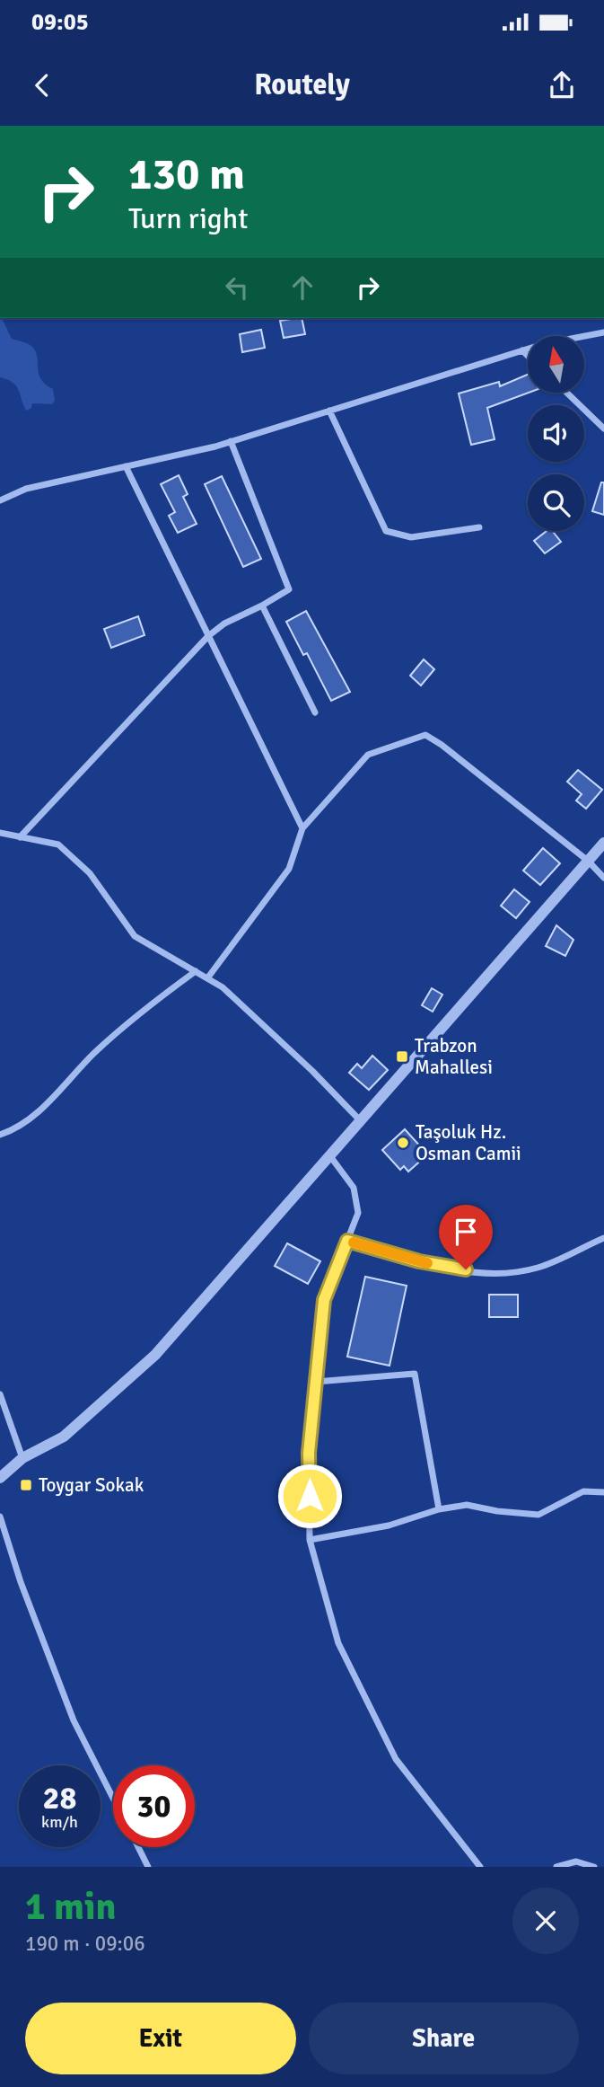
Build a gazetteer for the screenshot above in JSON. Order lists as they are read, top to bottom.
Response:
{
  "places": {
    "transit": ["Trabzon Mahallesi", "Toygar Sokak"],
    "other": ["Taşoluk Hz. Osman Camii"]
  },
  "north": "top",
  "page": {
    "status": "09:05",
    "header": "Routely",
    "turn": ["130 m", "Turn right"],
    "speed": "28 km/h",
    "limit": "30",
    "heading": ["1 min", "190 m · 09:06"],
    "buttons": ["Exit", "Share"]
  }
}
